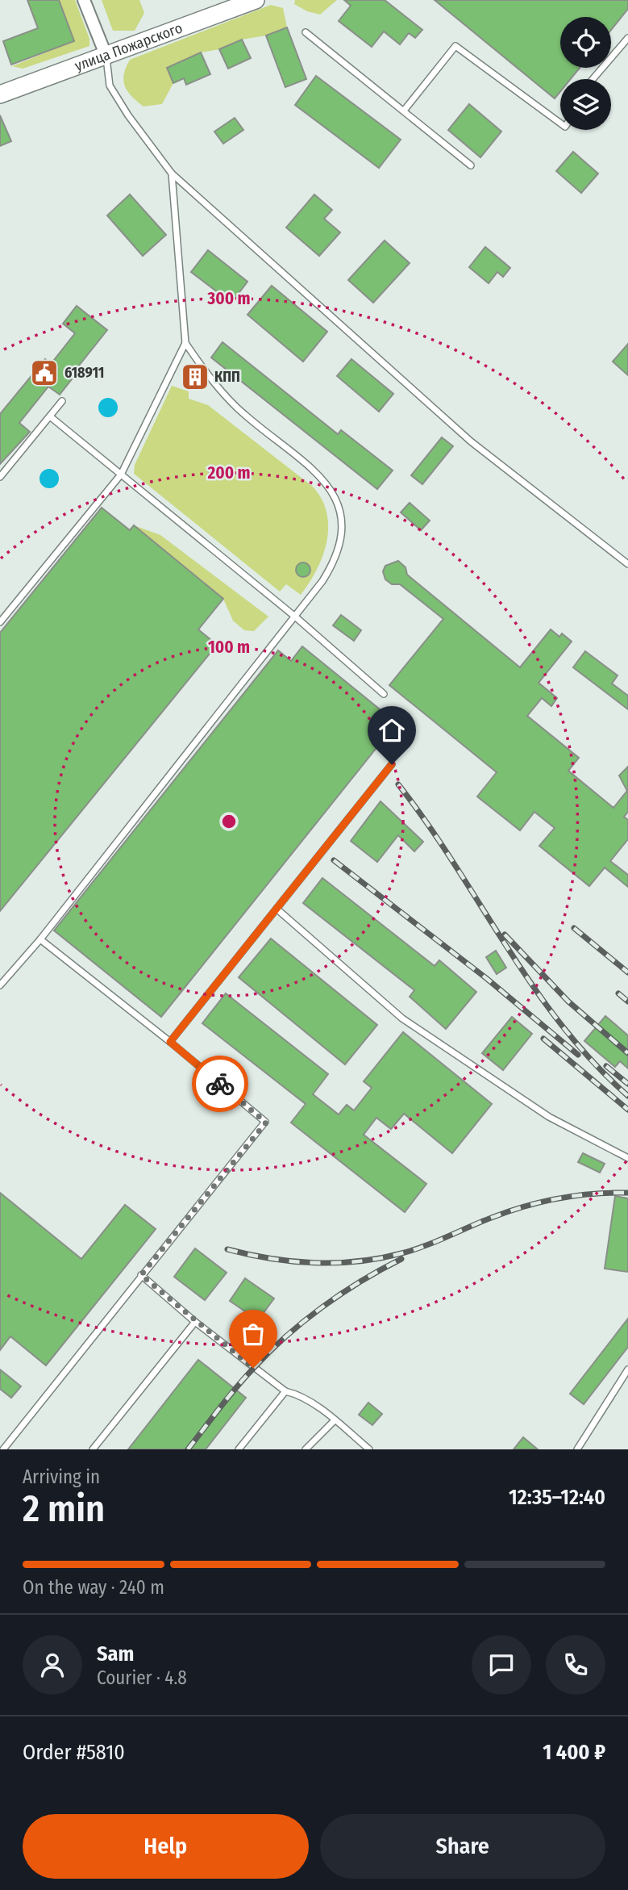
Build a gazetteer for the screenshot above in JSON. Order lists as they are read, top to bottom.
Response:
{
  "streets": {
    "street": ["улица Пожарского"]
  },
  "places": {
    "public building": ["618911"],
    "building": ["КПП"]
  },
  "page": {
    "heading": ["2 min", "Arriving in", "12:35–12:40"],
    "panel": [
      "Sam",
      "Courier · 4.8",
      "Order #5810",
      "1 400 ₽"
    ],
    "bar": "On the way · 240 m",
    "buttons": ["Help", "Share"]
  },
  "rings": ["300 m", "200 m", "100 m"]
}
